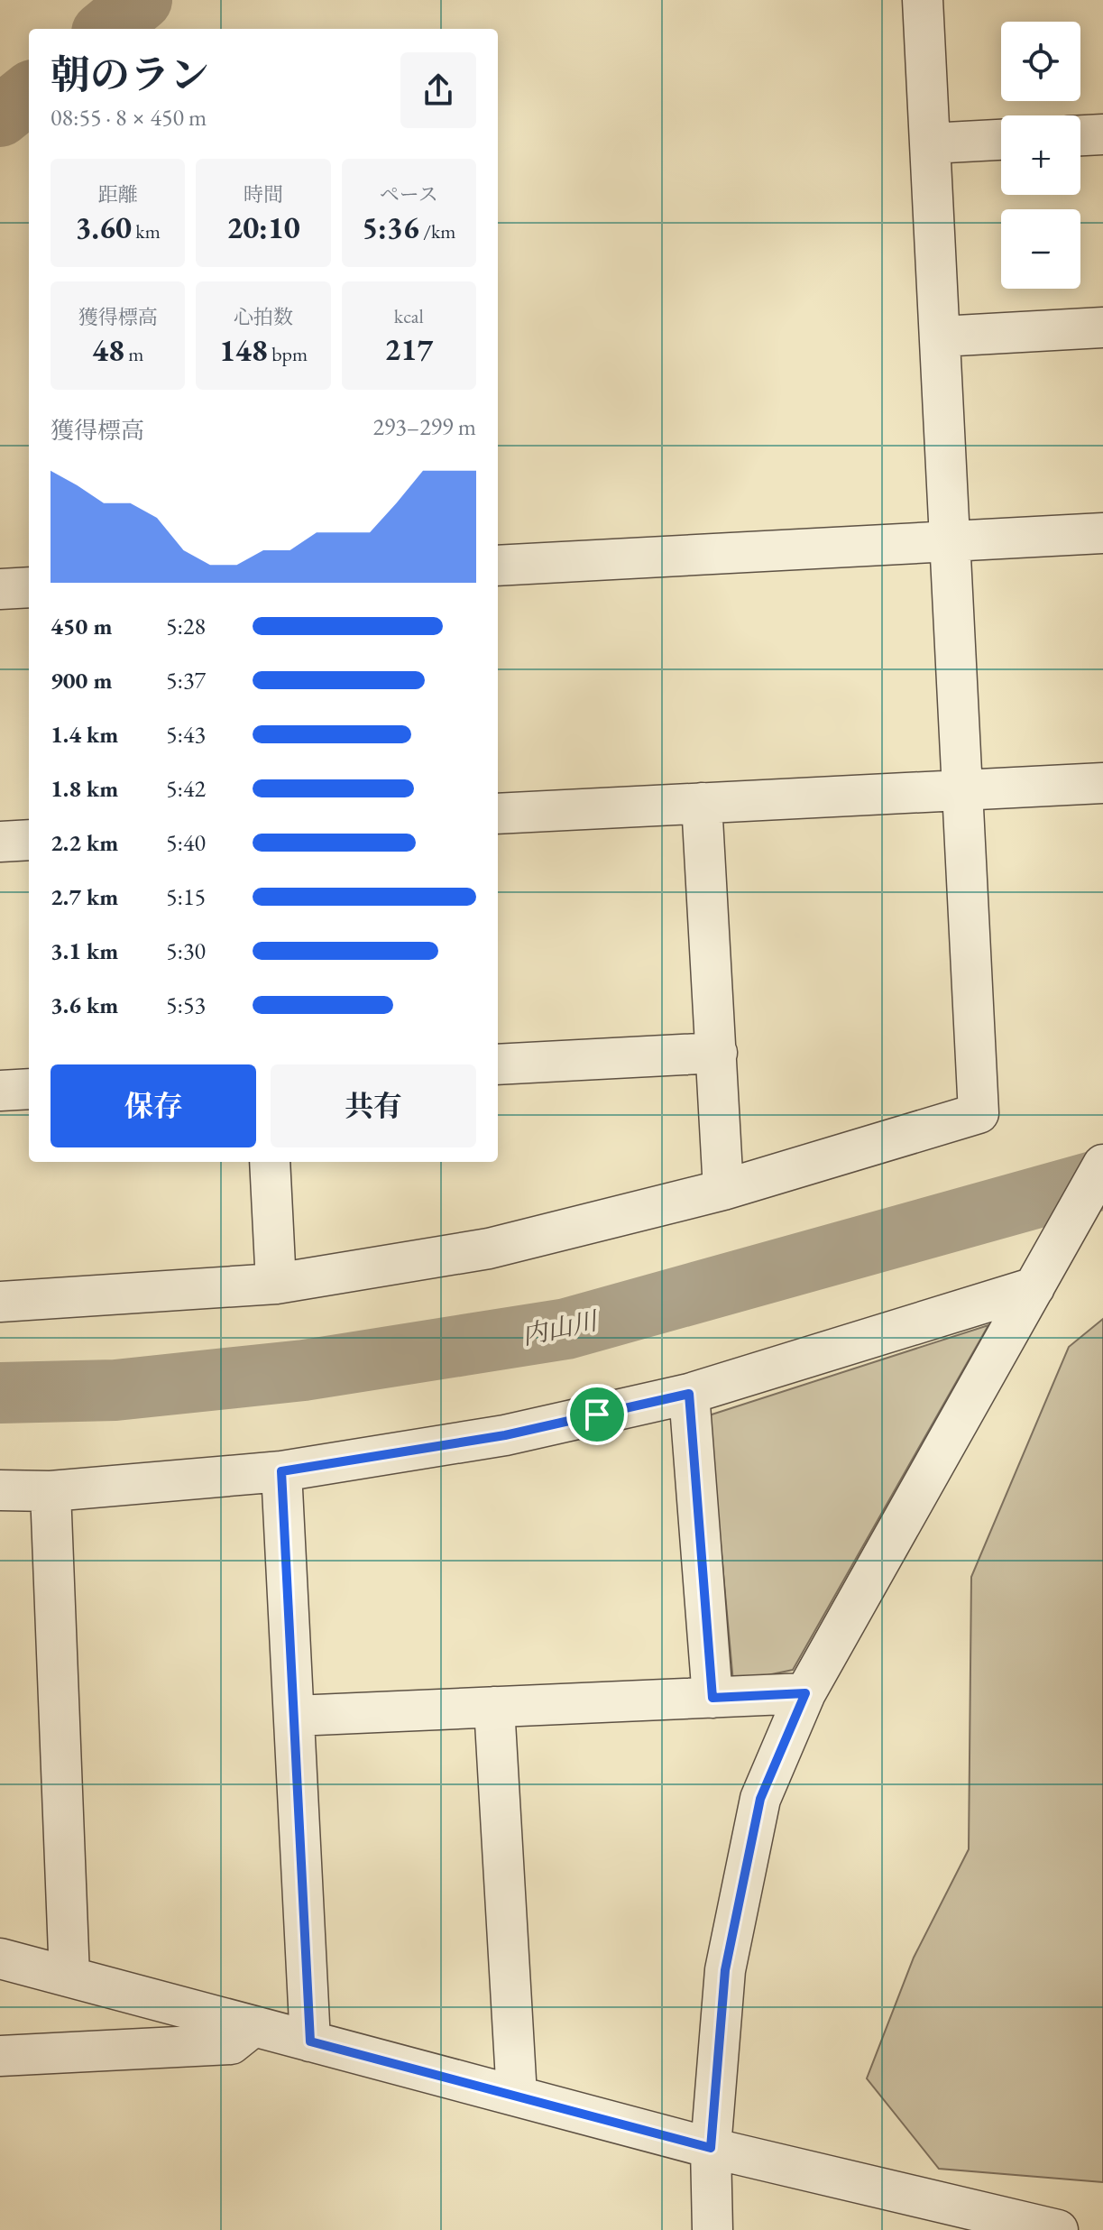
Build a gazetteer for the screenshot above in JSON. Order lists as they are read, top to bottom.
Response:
{
  "water": ["内山川"],
  "page": {
    "map_buttons": ["+", "−"],
    "heading": ["朝のラン", "08:55 · 8 × 450 m"],
    "stats": [
      ["距離", "3.60 km"],
      ["時間", "20:10"],
      ["ペース", "5:36 /km"],
      ["獲得標高", "48 m"],
      ["心拍数", "148 bpm"],
      ["kcal", "217"]
    ],
    "chart": ["獲得標高", "293–299 m"],
    "list": [
      {
        "name": "450 m",
        "note": "5:28"
      },
      {
        "name": "900 m",
        "note": "5:37"
      },
      {
        "name": "1.4 km",
        "note": "5:43"
      },
      {
        "name": "1.8 km",
        "note": "5:42"
      },
      {
        "name": "2.2 km",
        "note": "5:40"
      },
      {
        "name": "2.7 km",
        "note": "5:15"
      },
      {
        "name": "3.1 km",
        "note": "5:30"
      },
      {
        "name": "3.6 km",
        "note": "5:53"
      }
    ],
    "buttons": ["保存", "共有"]
  }
}
